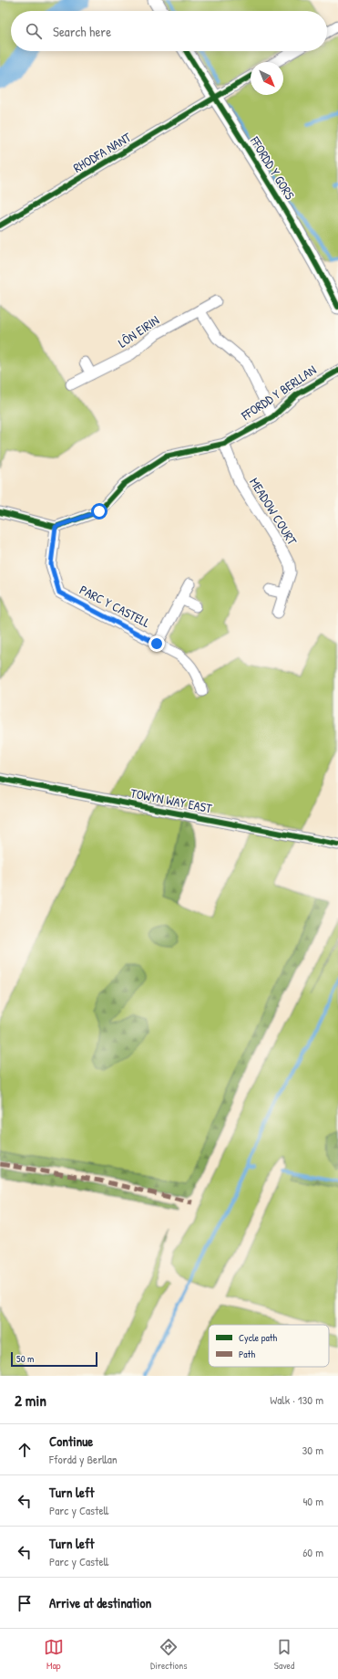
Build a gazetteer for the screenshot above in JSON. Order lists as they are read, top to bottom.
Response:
{
  "streets": {
    "street": [
      "RHODFA NANT",
      "FFORDD Y GORS",
      "LÔN EIRIN",
      "FFORDD Y BERLLAN",
      "MEADOW COURT",
      "PARC Y CASTELL",
      "TOWYN WAY EAST"
    ]
  },
  "crossings": [
    ["RHODFA NANT", "FFORDD Y GORS"],
    ["FFORDD Y BERLLAN", "MEADOW COURT"],
    ["FFORDD Y BERLLAN", "PARC Y CASTELL"]
  ],
  "legend": ["Cycle path", "Path"],
  "scale_bar": "50 m",
  "north": "bottom right",
  "page": {
    "search": "Search here",
    "scale": "50 m",
    "heading": ["2 min", "Walk · 130 m"],
    "list": [
      ["Continue", "Ffordd y Berllan", "30 m"],
      ["Turn left", "Parc y Castell", "40 m"],
      ["Turn left", "Parc y Castell", "60 m"],
      "Arrive at destination"
    ],
    "nav": ["Map", "Directions", "Saved"]
  }
}
